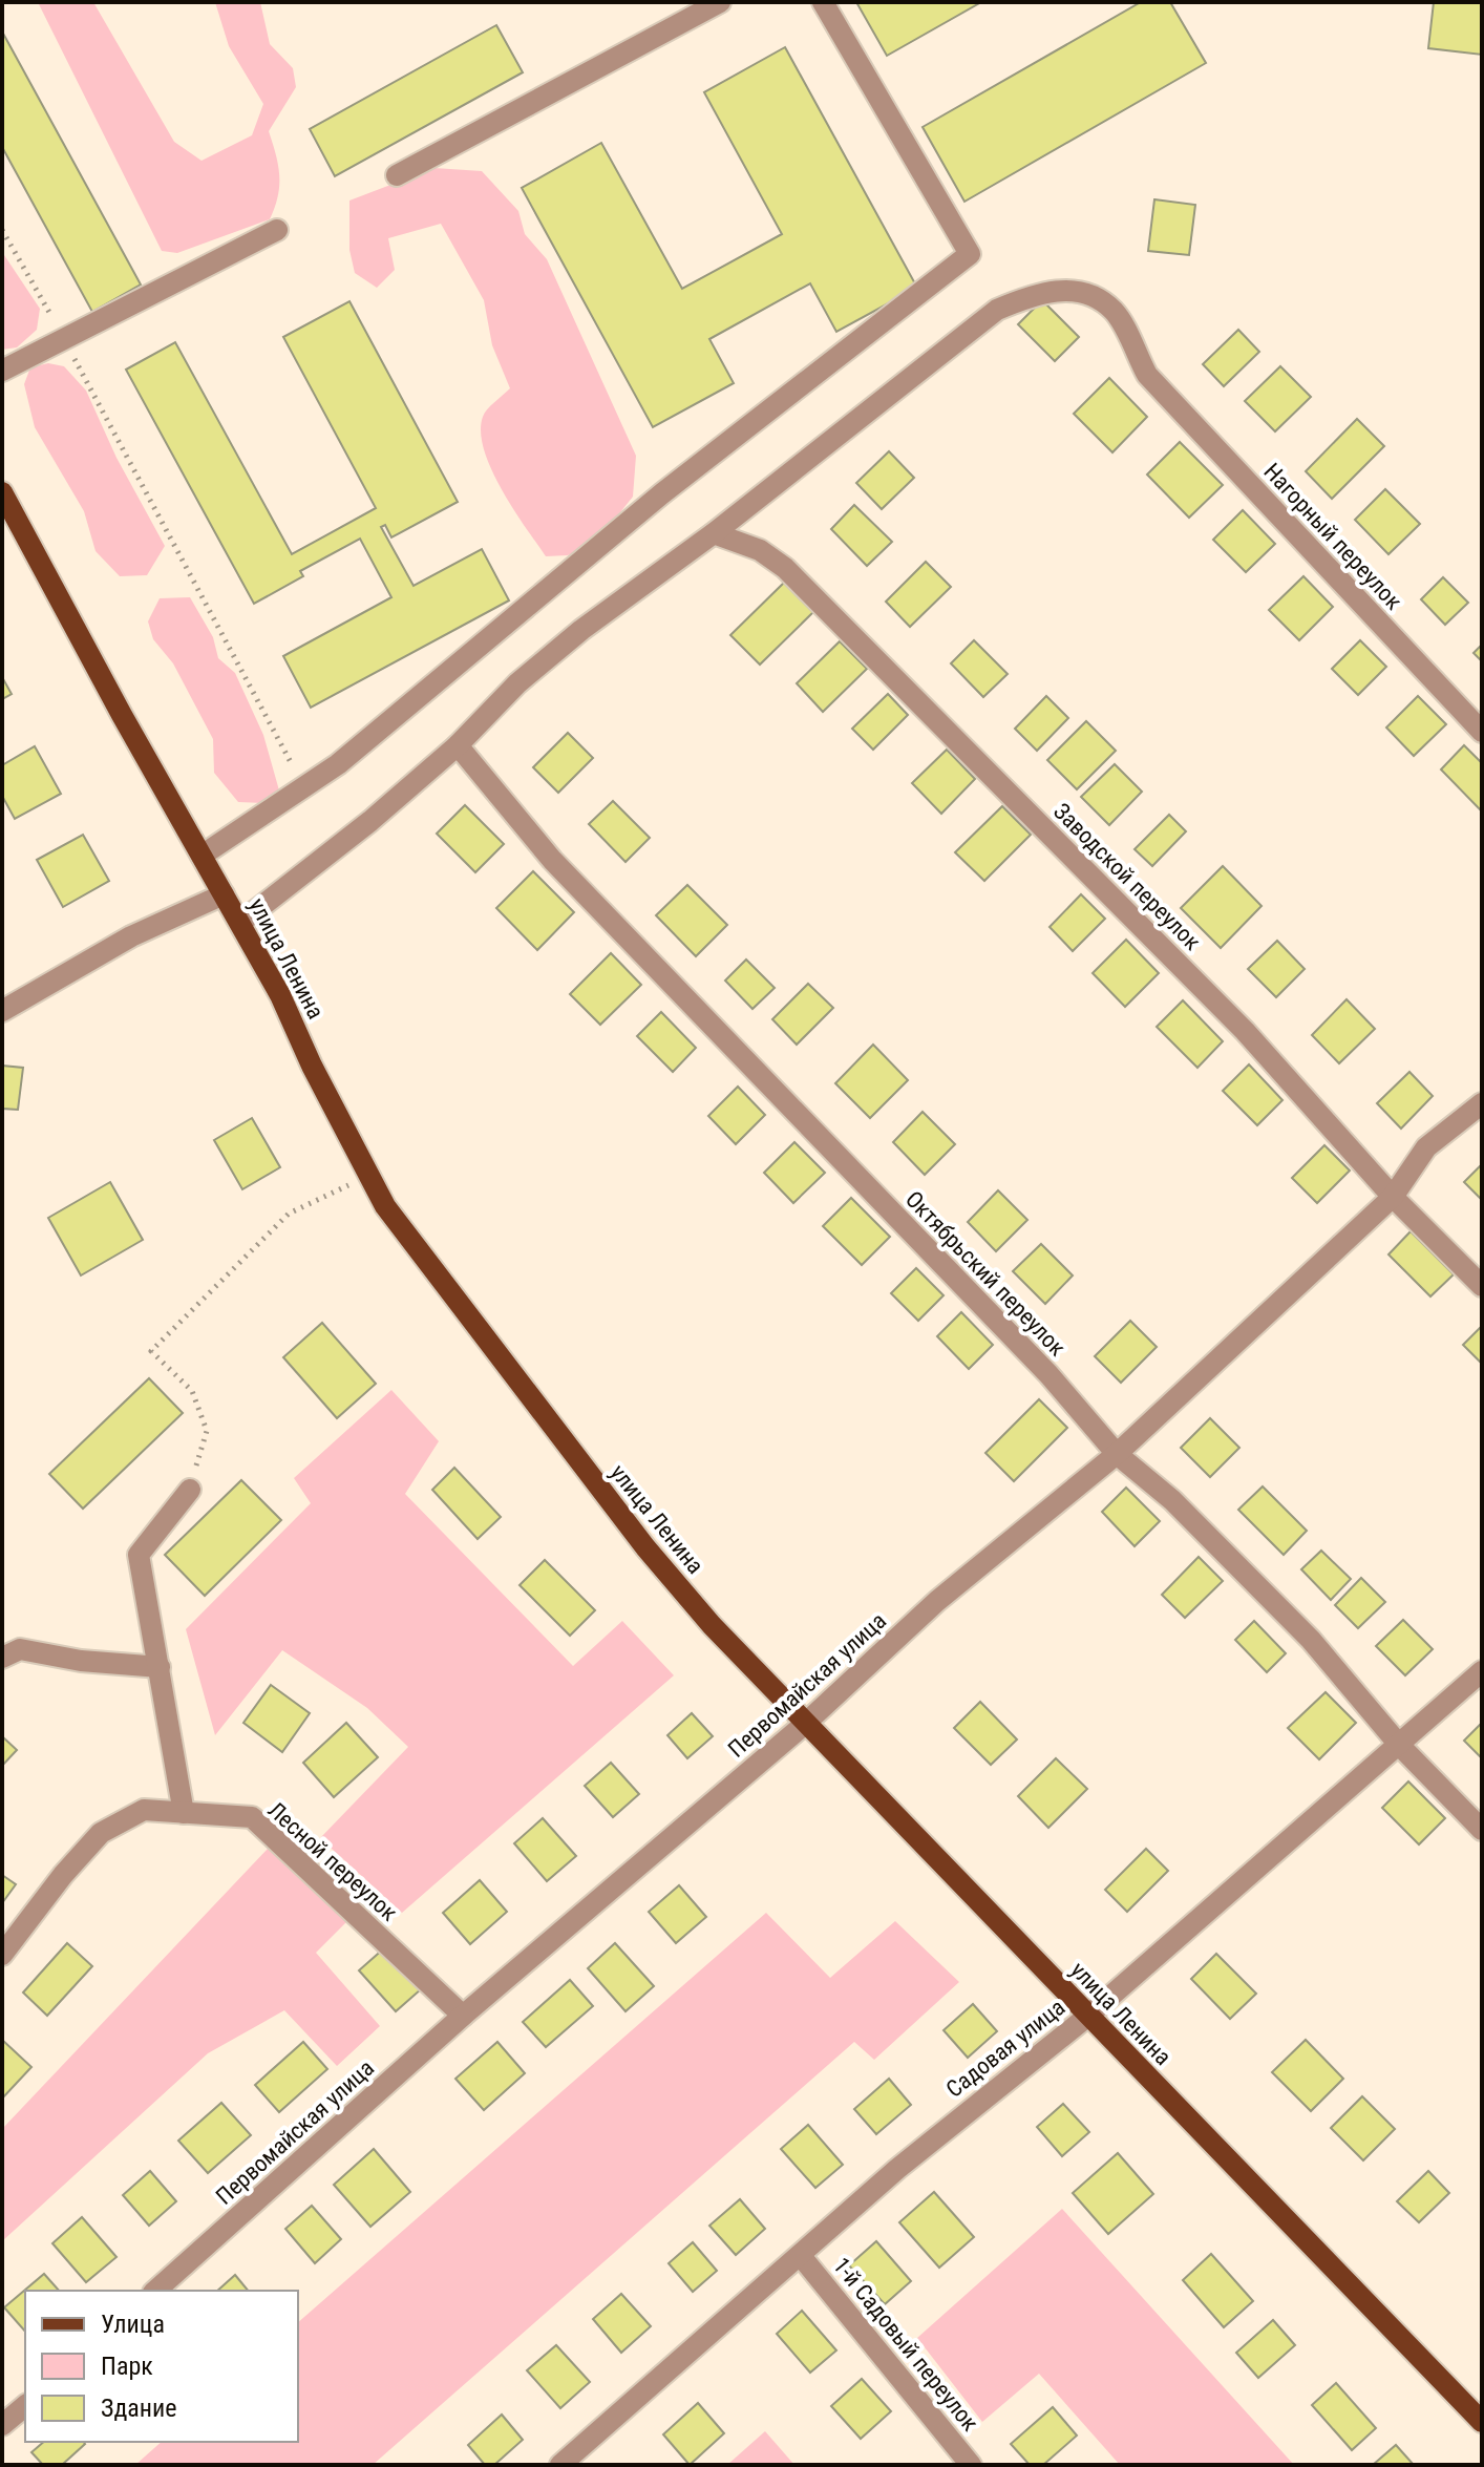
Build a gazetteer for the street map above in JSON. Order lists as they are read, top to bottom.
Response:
{
  "streets": {
    "main road": ["улица Ленина"],
    "street": [
      "Нагорный переулок",
      "Заводской переулок",
      "Октябрьский переулок",
      "Первомайская улица",
      "Лесной переулок",
      "Садовая улица",
      "1-й Садовый переулок"
    ]
  },
  "crossings": [
    ["Нагорный переулок", "Заводской переулок"],
    ["Нагорный переулок", "улица Ленина"],
    ["Нагорный переулок", "Октябрьский переулок"],
    ["Заводской переулок", "Первомайская улица"],
    ["улица Ленина", "Первомайская улица"],
    ["улица Ленина", "Садовая улица"],
    ["Октябрьский переулок", "Первомайская улица"],
    ["Октябрьский переулок", "Садовая улица"],
    ["Первомайская улица", "Лесной переулок"],
    ["Садовая улица", "1-й Садовый переулок"]
  ],
  "legend": ["Улица", "Парк", "Здание"]
}
